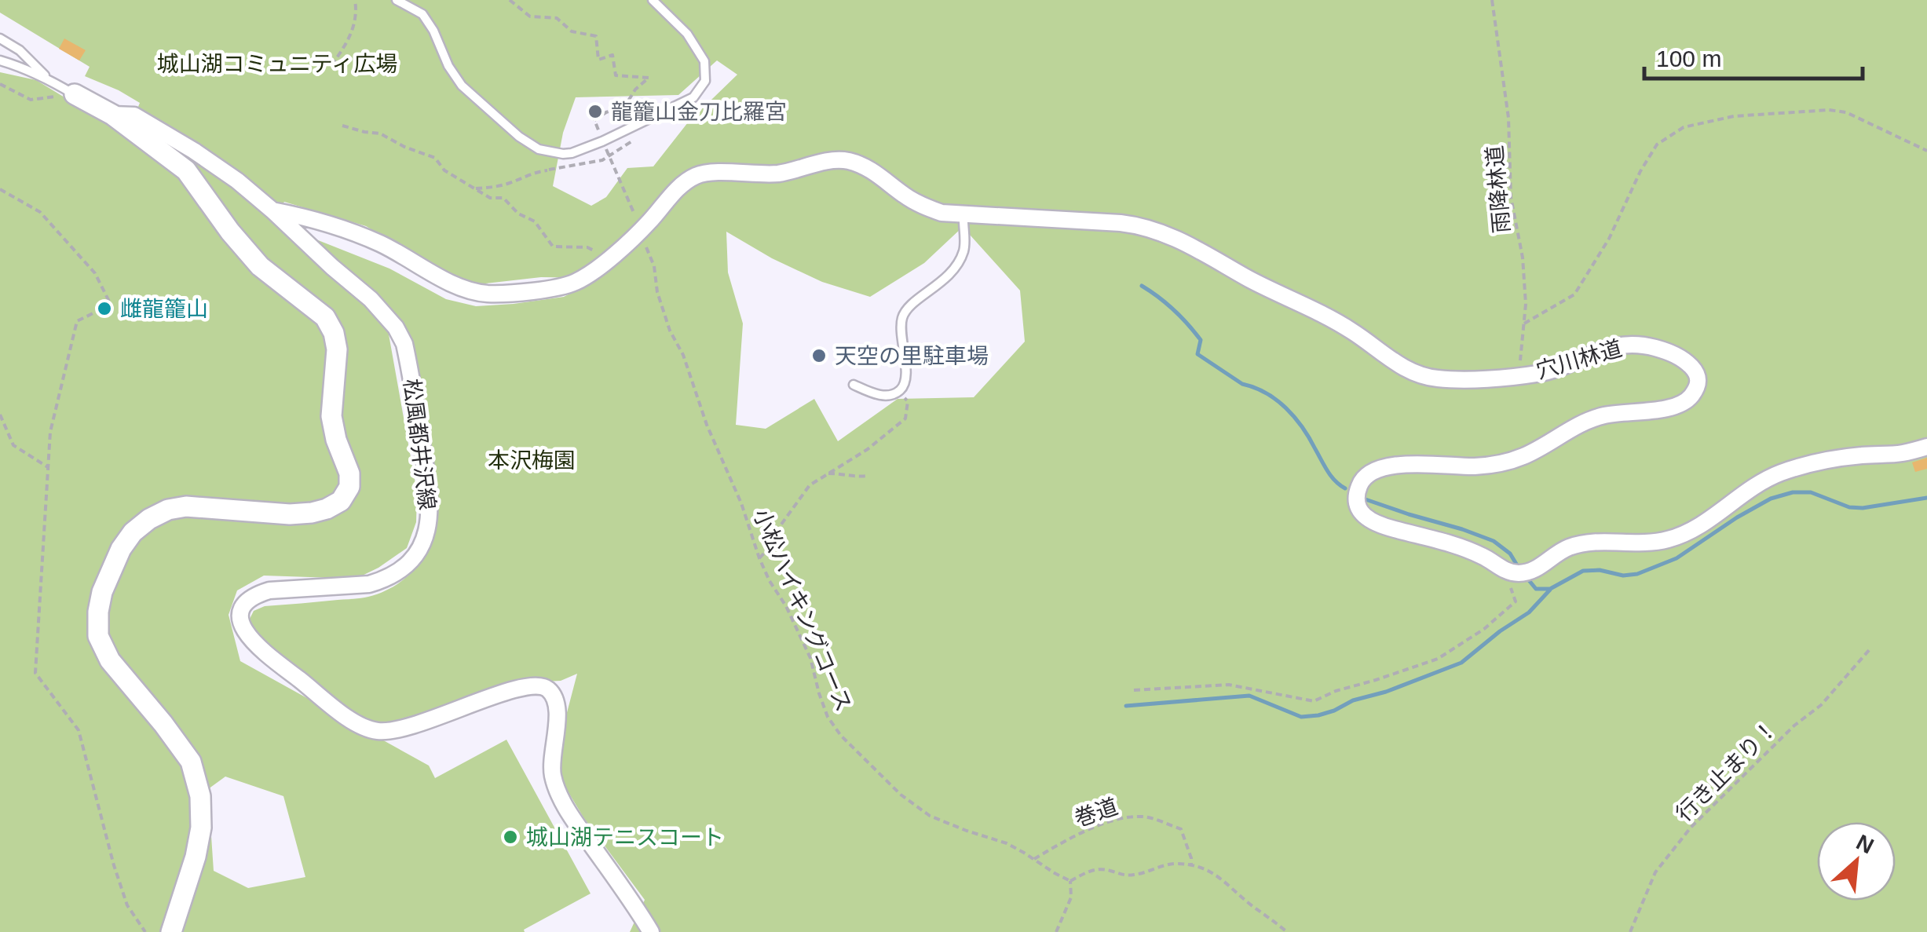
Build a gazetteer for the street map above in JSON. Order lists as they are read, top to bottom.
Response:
{
  "streets": {
    "street": ["穴川林道", "松風都井沢線"],
    "path": [
      "雨降林道",
      "小松ハイキングコース",
      "行き止まり！",
      "巻道"
    ]
  },
  "crossings": [
    ["雨降林道", "穴川林道"],
    ["穴川林道", "小松ハイキングコース"],
    ["小松ハイキングコース", "巻道"]
  ],
  "parks": ["城山湖コミュニティ広場", "本沢梅園"],
  "places": [
    "龍籠山金刀比羅宮",
    "雌龍籠山",
    "天空の里駐車場",
    "城山湖テニスコート"
  ],
  "scale_bar": "100 m",
  "north": "top right"
}
